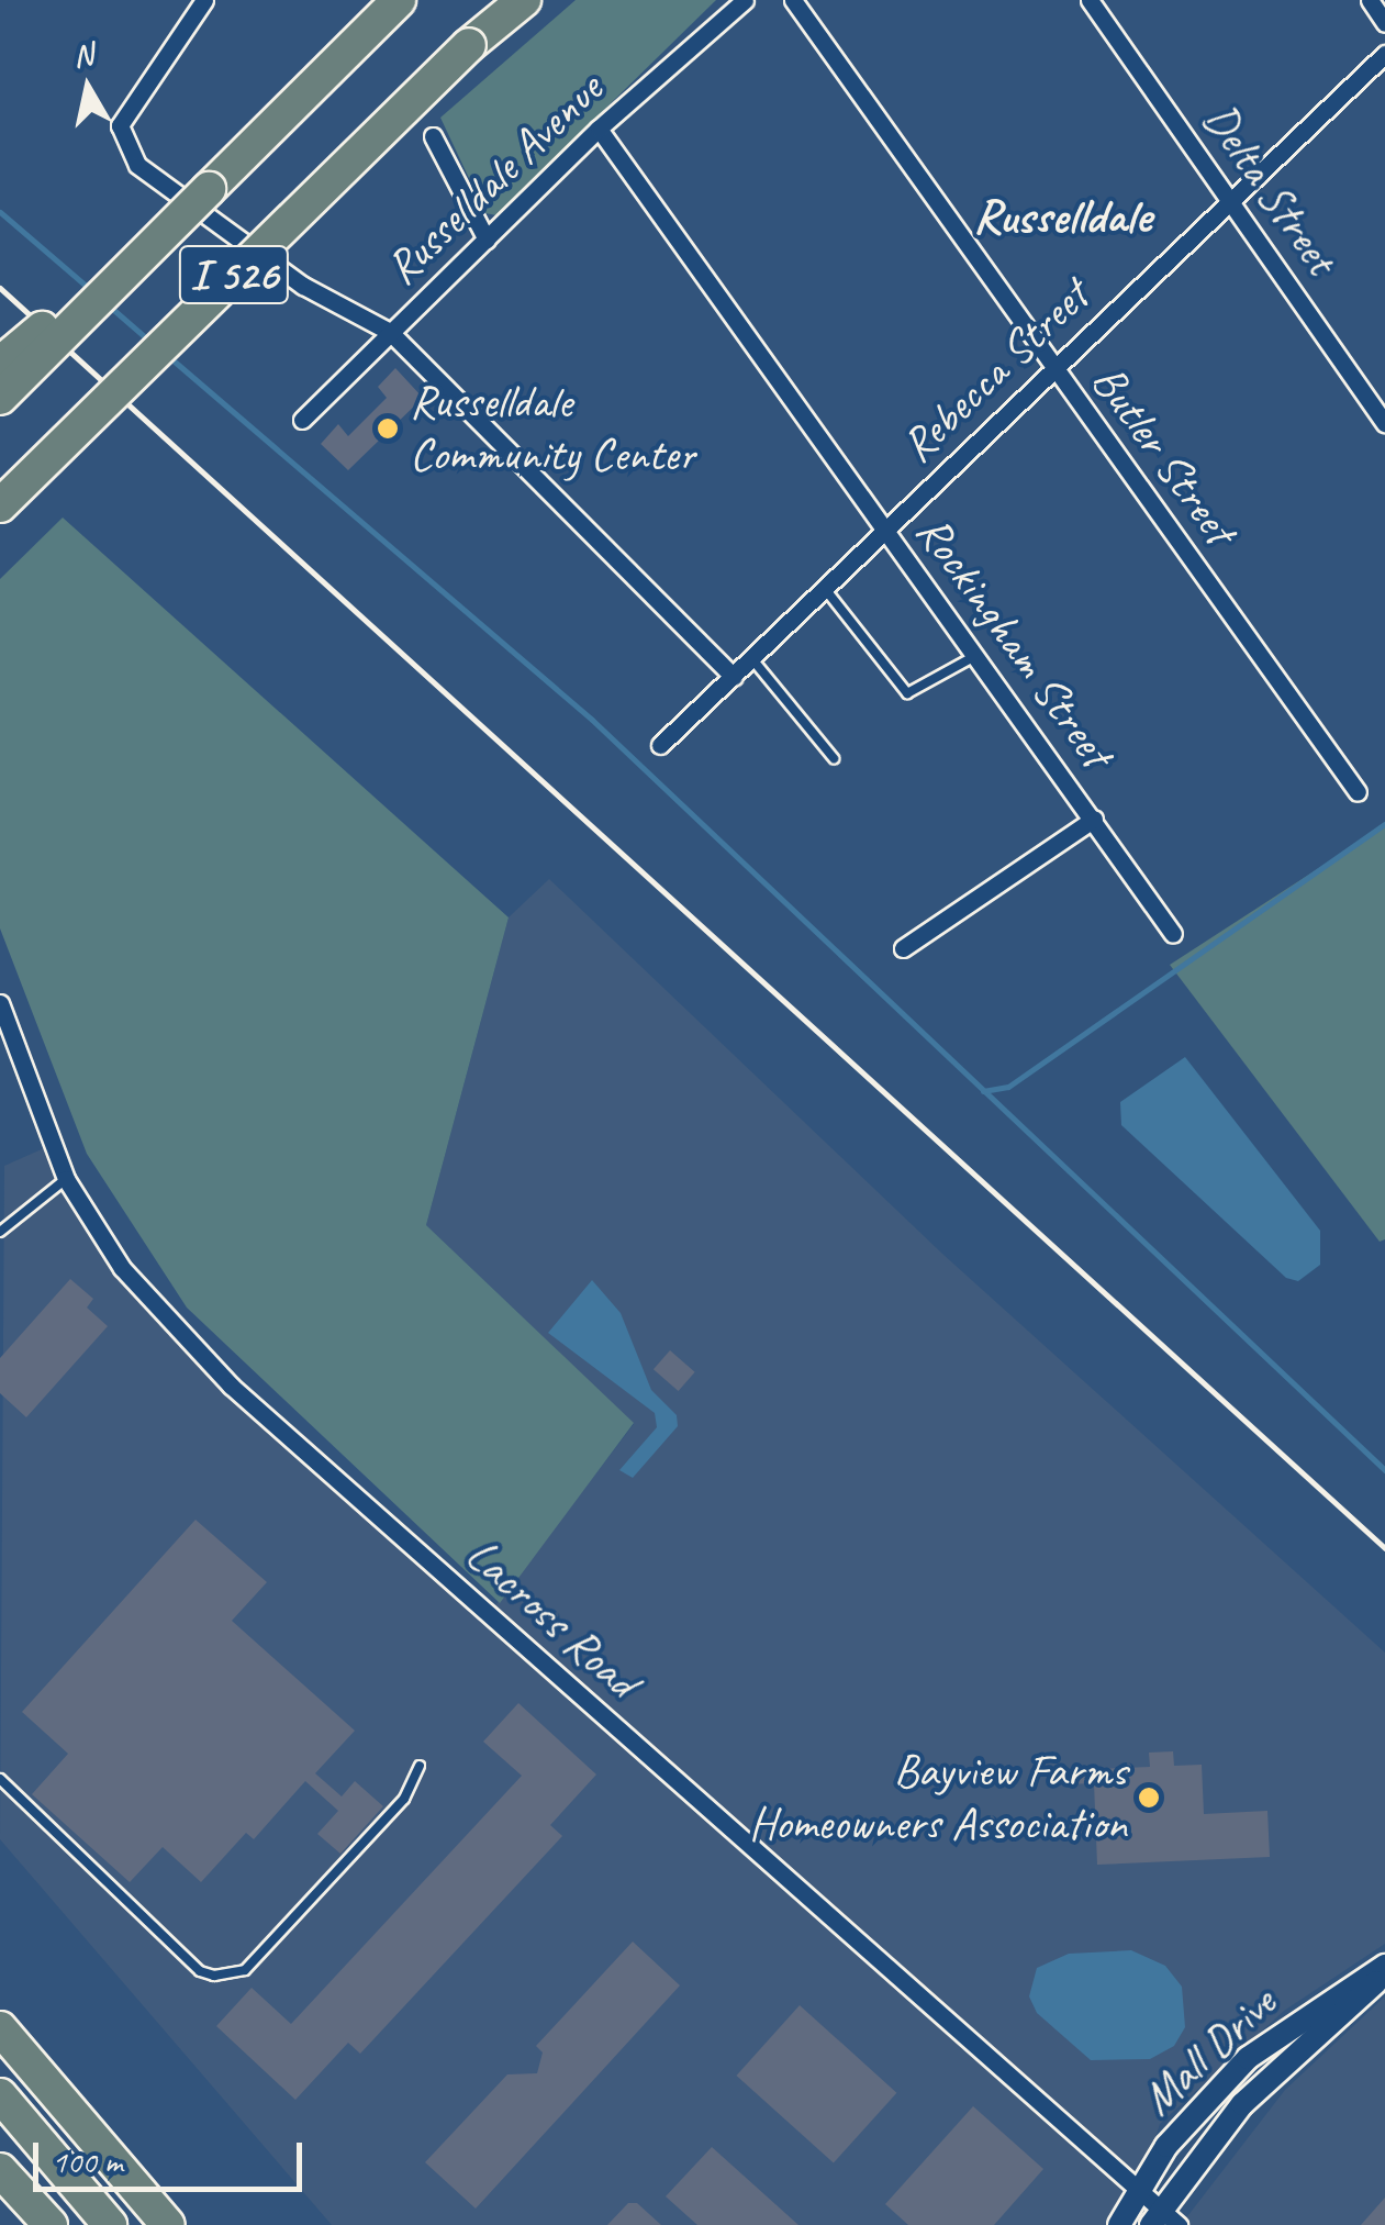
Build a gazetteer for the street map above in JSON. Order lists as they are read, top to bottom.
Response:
{
  "streets": {
    "highway": ["I 526"],
    "street": [
      "Russelldale Avenue",
      "Delta Street",
      "Rebecca Street",
      "Butler Street",
      "Rockingham Street",
      "Lacross Road",
      "Mall Drive"
    ]
  },
  "crossings": [
    ["Russelldale Avenue", "Rockingham Street"],
    ["Delta Street", "Rebecca Street"],
    ["Rebecca Street", "Butler Street"],
    ["Rebecca Street", "Rockingham Street"],
    ["Lacross Road", "Mall Drive"]
  ],
  "districts": ["Russelldale"],
  "places": ["Russelldale Community Center", "Bayview Farms Homeowners Association"],
  "scale_bar": "100 m",
  "north": "top"
}
